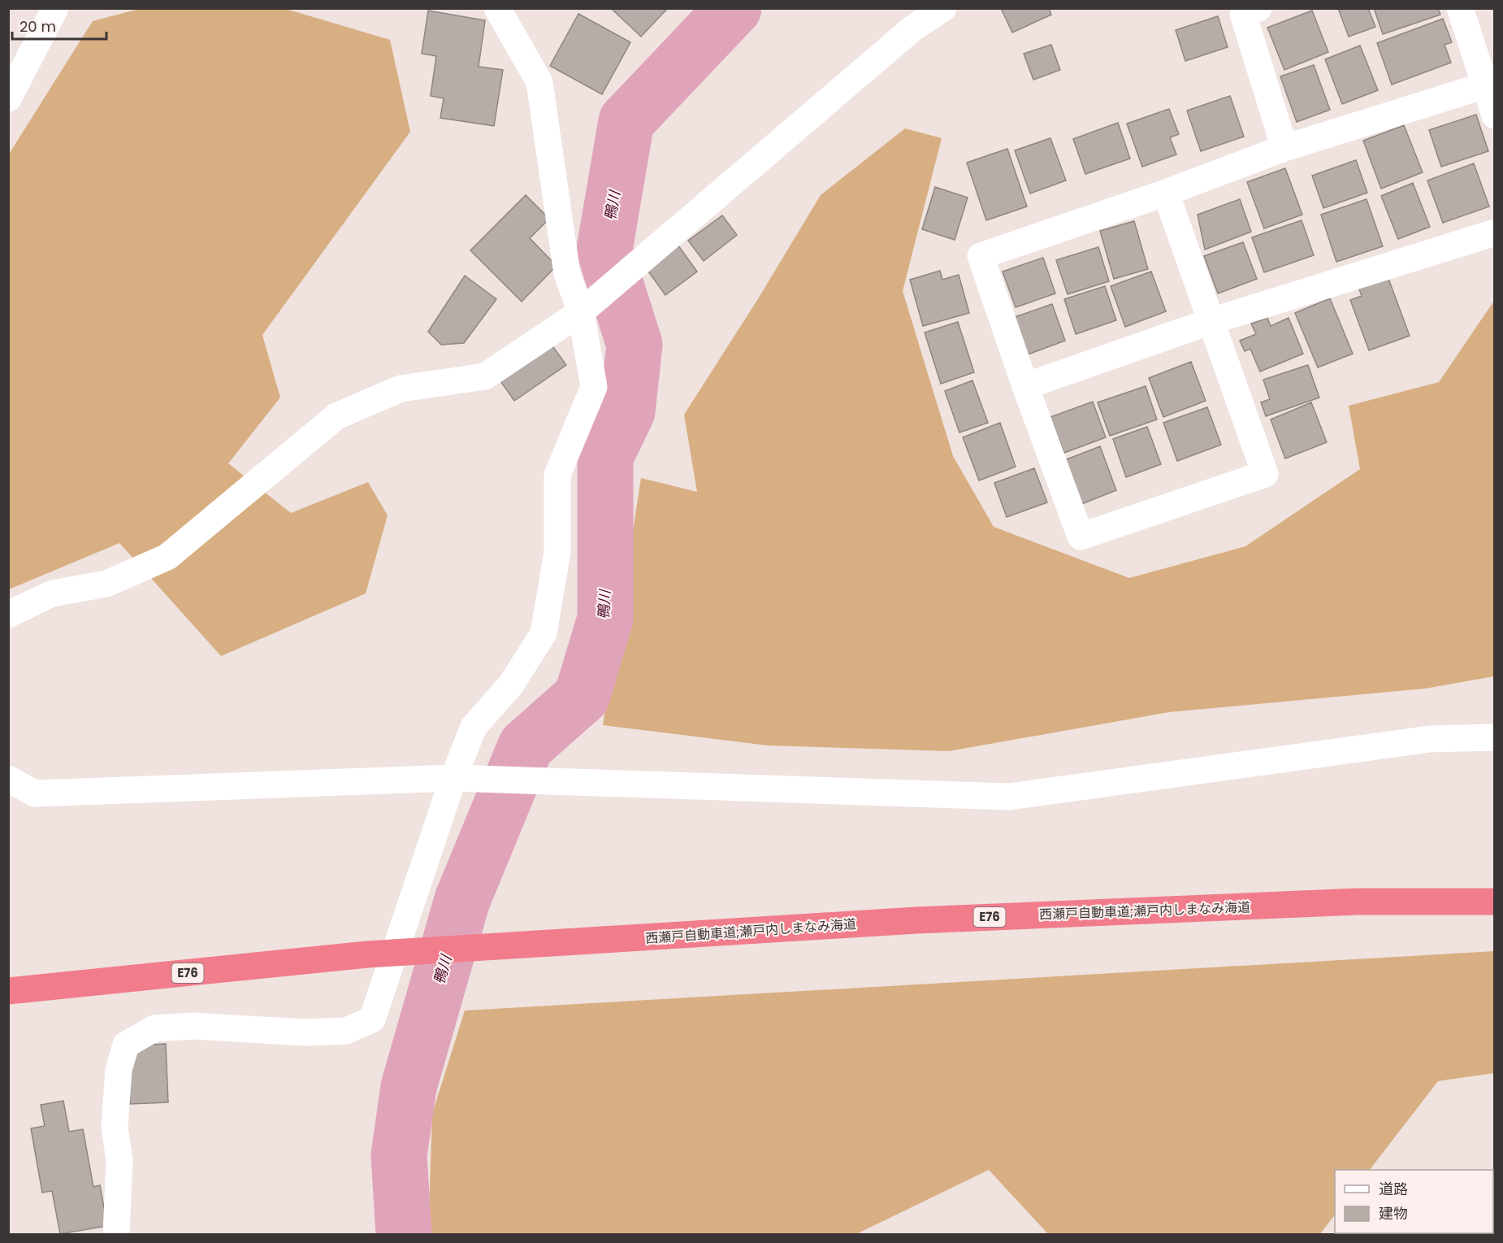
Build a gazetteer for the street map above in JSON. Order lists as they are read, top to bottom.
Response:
{
  "streets": {
    "highway": ["西瀬戸自動車道;瀬戸内しまなみ海道", "E76"]
  },
  "water": ["鴨川"],
  "legend": ["道路", "建物"],
  "scale_bar": "20 m"
}
